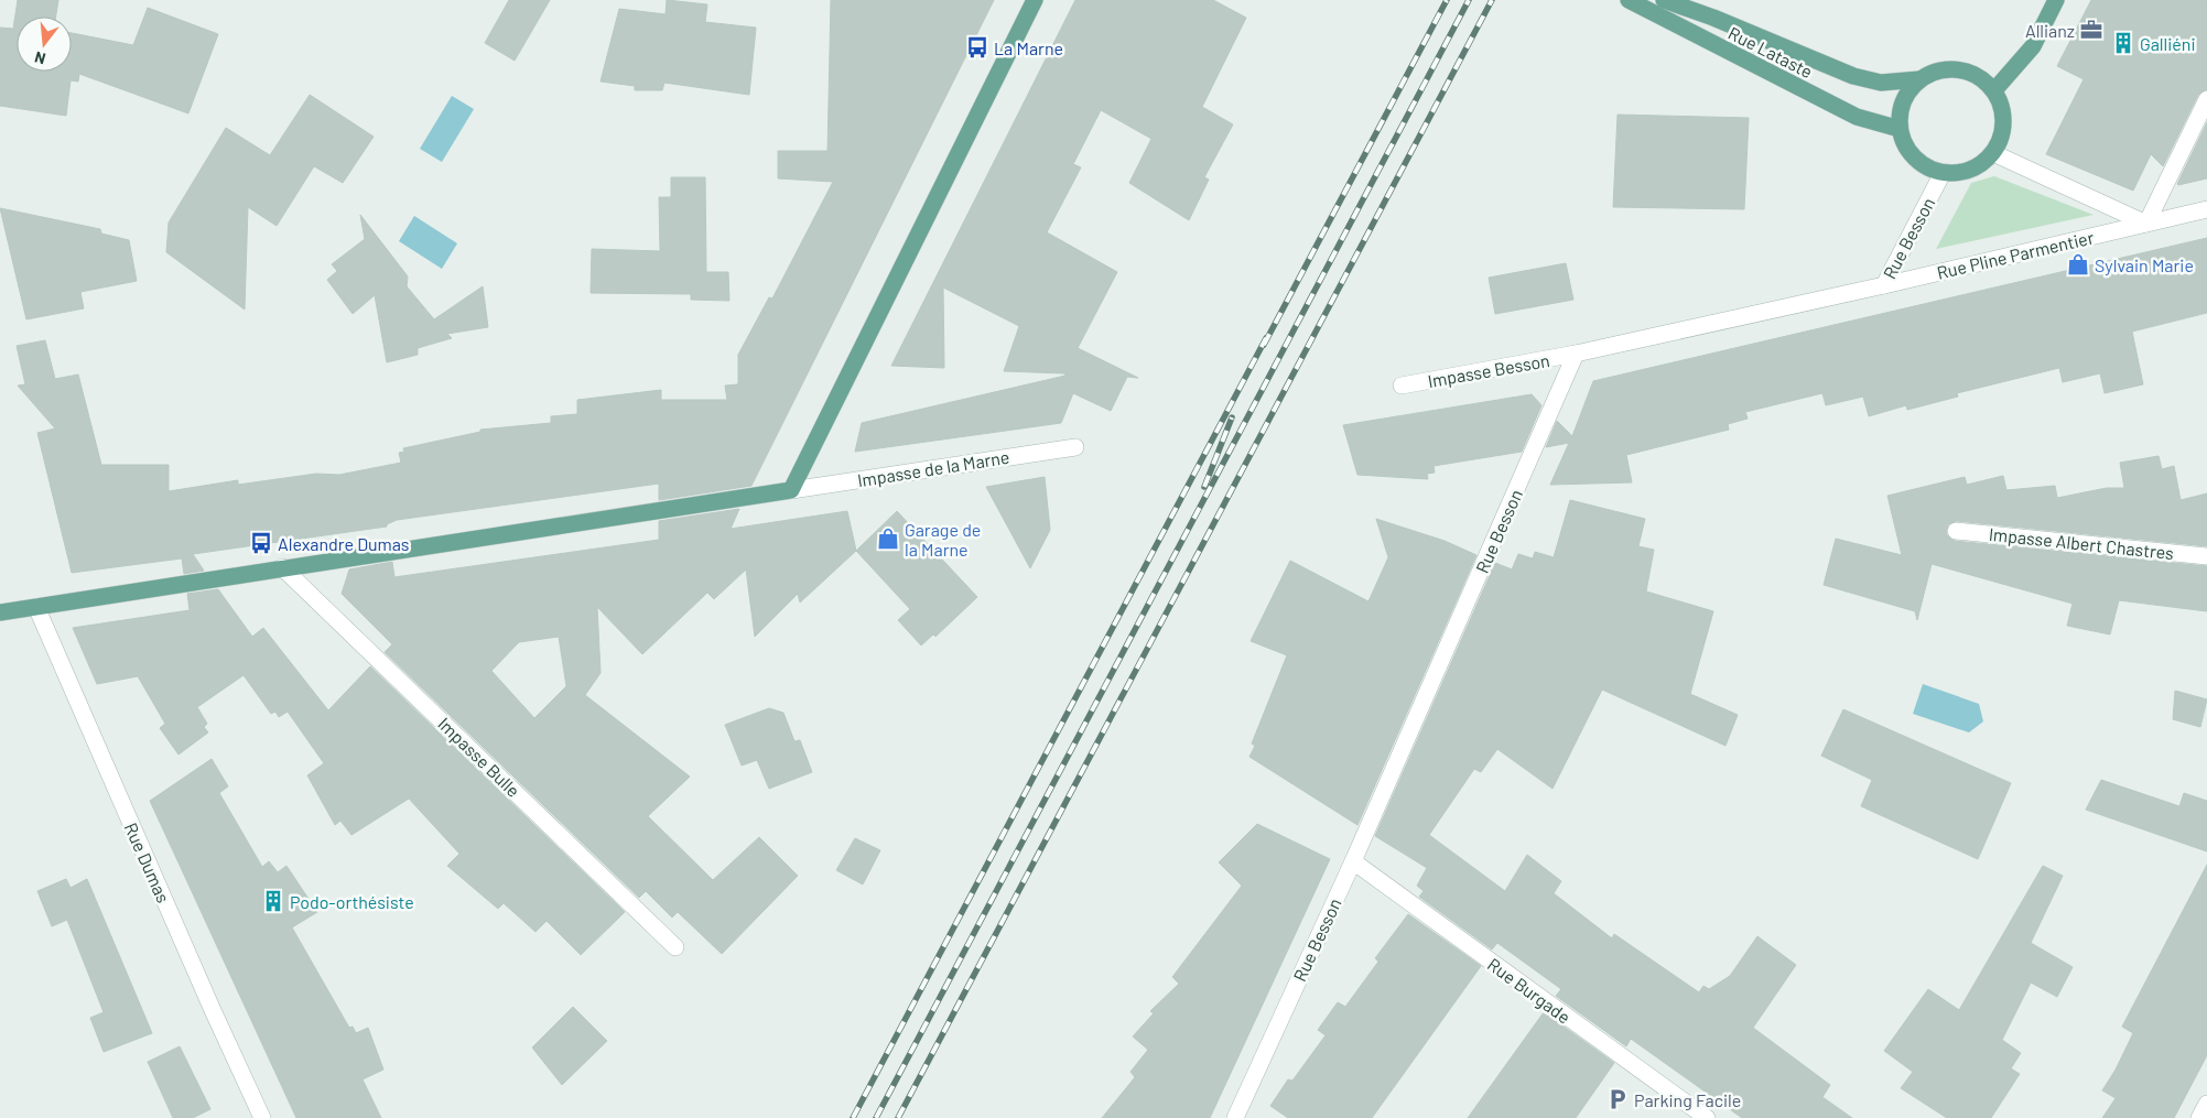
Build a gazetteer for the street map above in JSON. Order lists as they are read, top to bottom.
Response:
{
  "streets": {
    "main road": ["Rue Lataste"],
    "street": [
      "Rue Besson",
      "Rue Pline Parmentier",
      "Impasse Besson",
      "Impasse de la Marne",
      "Impasse Albert Chastres",
      "Impasse Bulle",
      "Rue Dumas",
      "Rue Burgade"
    ]
  },
  "crossings": [
    ["Rue Lataste", "Rue Besson"],
    ["Rue Lataste", "Rue Pline Parmentier"],
    ["Rue Besson", "Rue Pline Parmentier"],
    ["Rue Besson", "Impasse Besson"],
    ["Rue Besson", "Rue Burgade"]
  ],
  "places": {
    "office": ["Allianz"],
    "building": ["Galliéni", "Podo-orthésiste"],
    "bus stop": ["La Marne", "Alexandre Dumas"],
    "shop": ["Sylvain Marie", "Garage de la Marne"],
    "parking": ["Parking Facile"]
  },
  "north": "bottom"
}
